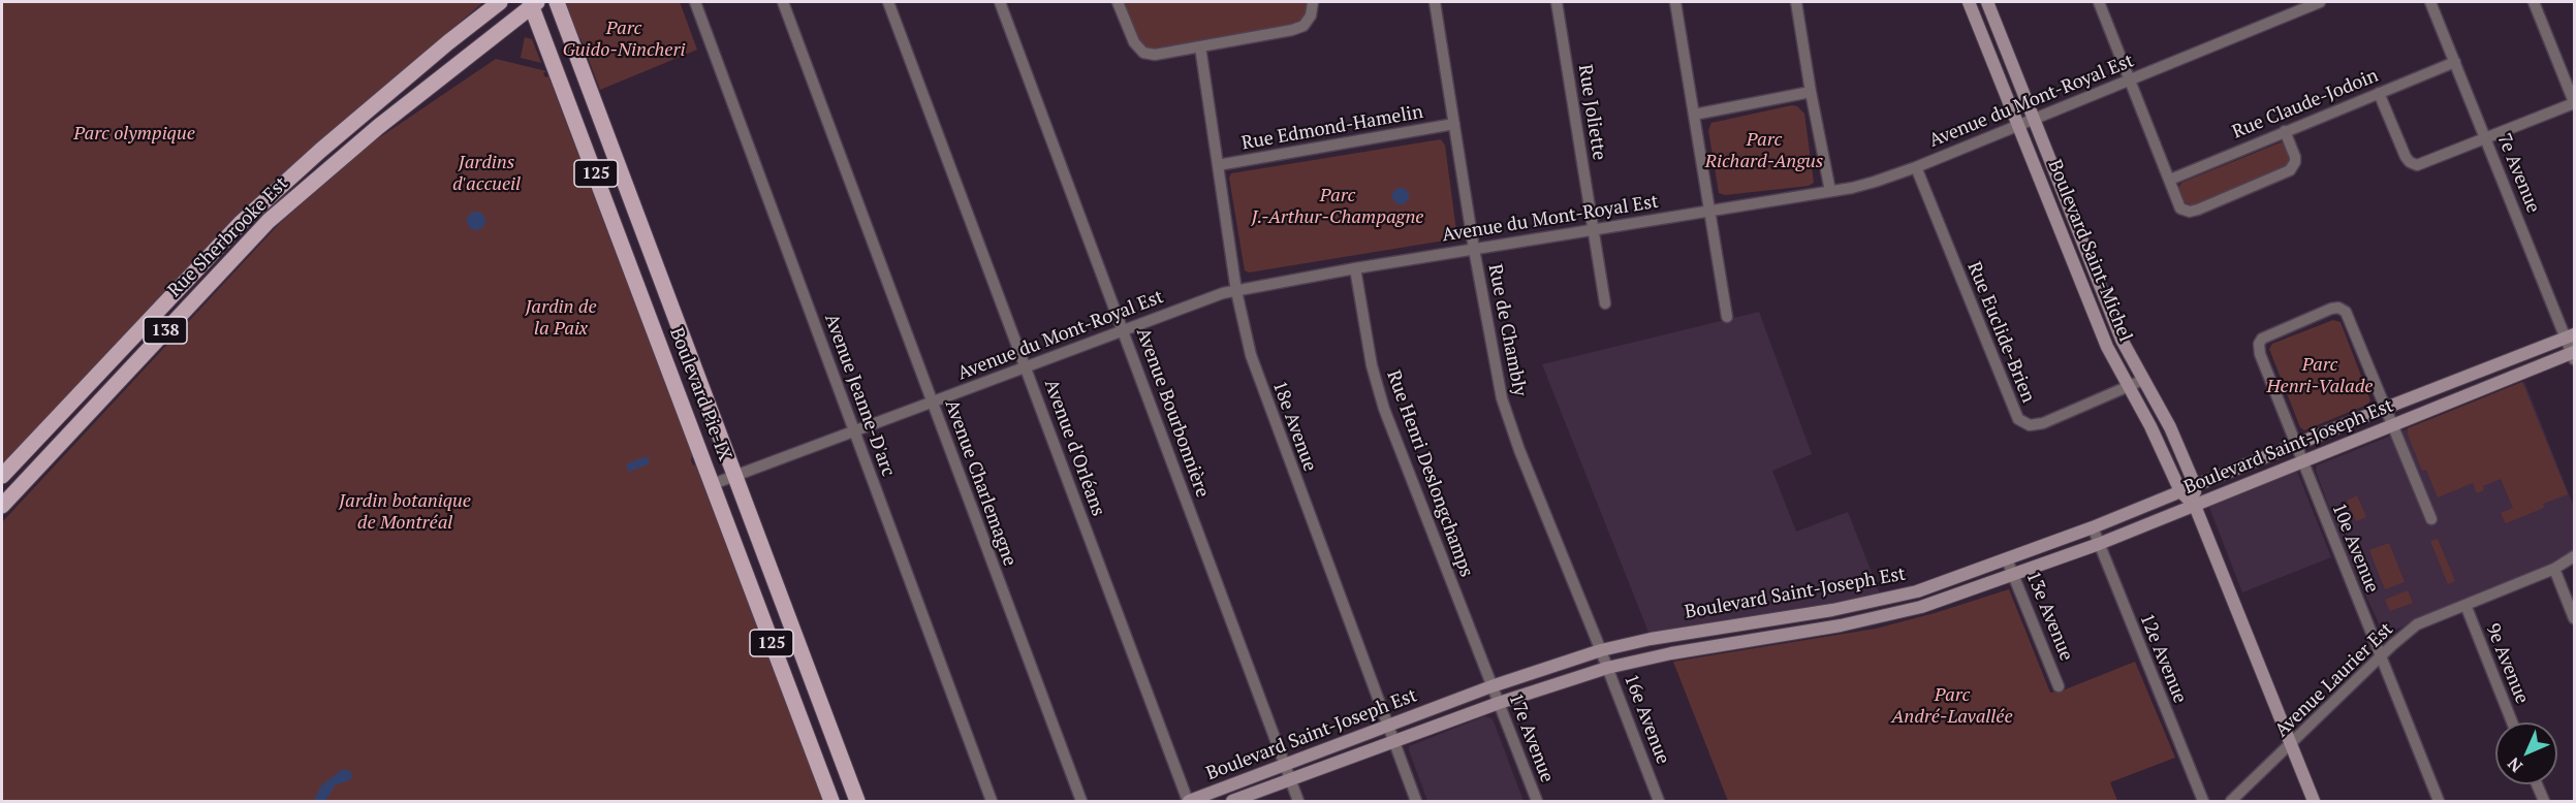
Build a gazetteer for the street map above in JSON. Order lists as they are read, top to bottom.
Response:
{
  "streets": {
    "main road": [
      "125",
      "Rue Sherbrooke Est",
      "Boulevard Saint-Michel",
      "138",
      "Boulevard Pie-IX",
      "Boulevard Saint-Joseph Est"
    ],
    "street": [
      "Avenue du Mont-Royal Est",
      "Rue Claude-Jodoin",
      "Rue Joliette",
      "Rue Edmond-Hamelin",
      "7e Avenue",
      "Rue de Chambly",
      "Rue Euclide-Brien",
      "Avenue Jeanne-D'arc",
      "Avenue Bourbonnière",
      "18e Avenue",
      "Avenue d'Orléans",
      "Rue Henri Deslongchamps",
      "Avenue Charlemagne",
      "10e Avenue",
      "13e Avenue",
      "12e Avenue",
      "9e Avenue",
      "Avenue Laurier Est",
      "16e Avenue",
      "17e Avenue"
    ]
  },
  "crossings": [
    ["Avenue du Mont-Royal Est", "Rue Joliette"],
    ["Avenue du Mont-Royal Est", "Boulevard Saint-Michel"],
    ["Avenue du Mont-Royal Est", "Rue de Chambly"],
    ["Avenue du Mont-Royal Est", "Rue Euclide-Brien"],
    ["Avenue du Mont-Royal Est", "Boulevard Pie-IX"],
    ["Avenue du Mont-Royal Est", "Avenue Jeanne-D'arc"],
    ["Avenue du Mont-Royal Est", "Avenue Bourbonnière"],
    ["Avenue du Mont-Royal Est", "18e Avenue"],
    ["Avenue du Mont-Royal Est", "Avenue d'Orléans"],
    ["Avenue du Mont-Royal Est", "Rue Henri Deslongchamps"],
    ["Avenue du Mont-Royal Est", "Avenue Charlemagne"],
    ["Rue Claude-Jodoin", "7e Avenue"],
    ["Rue Edmond-Hamelin", "Rue de Chambly"],
    ["Rue Edmond-Hamelin", "18e Avenue"],
    ["7e Avenue", "Boulevard Saint-Joseph Est"],
    ["Rue Sherbrooke Est", "Boulevard Pie-IX"],
    ["Boulevard Saint-Michel", "Rue Euclide-Brien"],
    ["Boulevard Saint-Michel", "Boulevard Saint-Joseph Est"],
    ["Boulevard Saint-Michel", "Avenue Laurier Est"],
    ["Rue de Chambly", "Boulevard Saint-Joseph Est"],
    ["Rue de Chambly", "16e Avenue"],
    ["Avenue Bourbonnière", "Boulevard Saint-Joseph Est"],
    ["18e Avenue", "Boulevard Saint-Joseph Est"],
    ["Boulevard Saint-Joseph Est", "Avenue d'Orléans"],
    ["Boulevard Saint-Joseph Est", "Rue Henri Deslongchamps"],
    ["Boulevard Saint-Joseph Est", "10e Avenue"],
    ["Boulevard Saint-Joseph Est", "13e Avenue"],
    ["Boulevard Saint-Joseph Est", "12e Avenue"],
    ["Boulevard Saint-Joseph Est", "16e Avenue"],
    ["Boulevard Saint-Joseph Est", "17e Avenue"],
    ["Rue Henri Deslongchamps", "17e Avenue"],
    ["10e Avenue", "Avenue Laurier Est"],
    ["9e Avenue", "Avenue Laurier Est"]
  ],
  "parks": [
    "Parc Guido-Nincheri",
    "Parc olympique",
    "Parc Richard-Angus",
    "Jardins d'accueil",
    "Parc J.-Arthur-Champagne",
    "Jardin de la Paix",
    "Parc Henri-Valade",
    "Jardin botanique de Montréal",
    "Parc André-Lavallée"
  ],
  "north": "bottom left"
}
